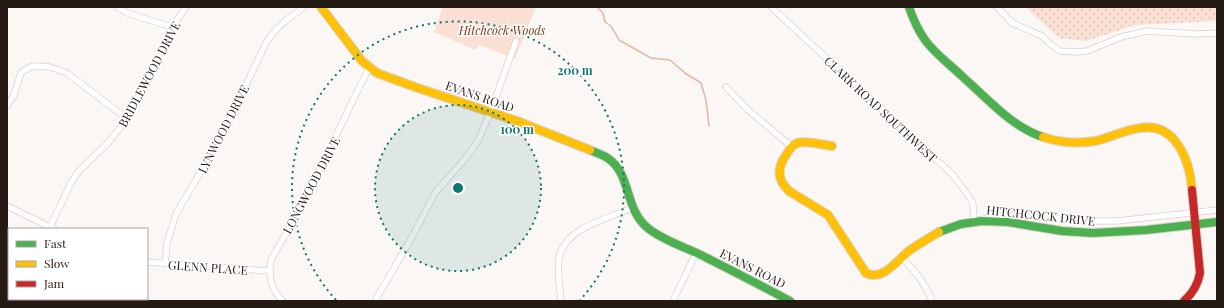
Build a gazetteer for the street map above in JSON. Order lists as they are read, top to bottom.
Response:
{
  "streets": {
    "street": [
      "BRIDLEWOOD DRIVE",
      "EVANS ROAD",
      "CLARK ROAD SOUTHWEST",
      "LYNWOOD DRIVE",
      "LONGWOOD DRIVE",
      "HITCHCOCK DRIVE",
      "GLENN PLACE"
    ]
  },
  "crossings": [
    ["EVANS ROAD", "LONGWOOD DRIVE"],
    ["CLARK ROAD SOUTHWEST", "HITCHCOCK DRIVE"],
    ["LYNWOOD DRIVE", "GLENN PLACE"],
    ["LONGWOOD DRIVE", "GLENN PLACE"]
  ],
  "parks": ["Hitchcock Woods"],
  "legend": ["Fast", "Slow", "Jam"],
  "rings": ["200 m", "100 m"]
}
